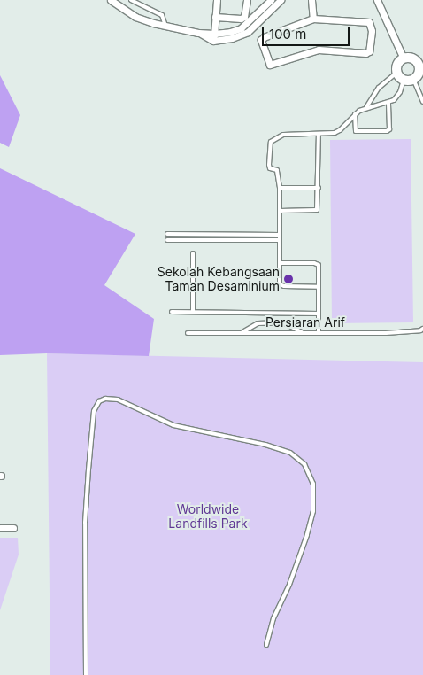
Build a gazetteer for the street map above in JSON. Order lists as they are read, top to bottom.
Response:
{
  "streets": {
    "lane": ["Persiaran Arif"]
  },
  "parks": ["Worldwide Landfills Park"],
  "places": ["Sekolah Kebangsaan Taman Desaminium"],
  "scale_bar": "100 m"
}
